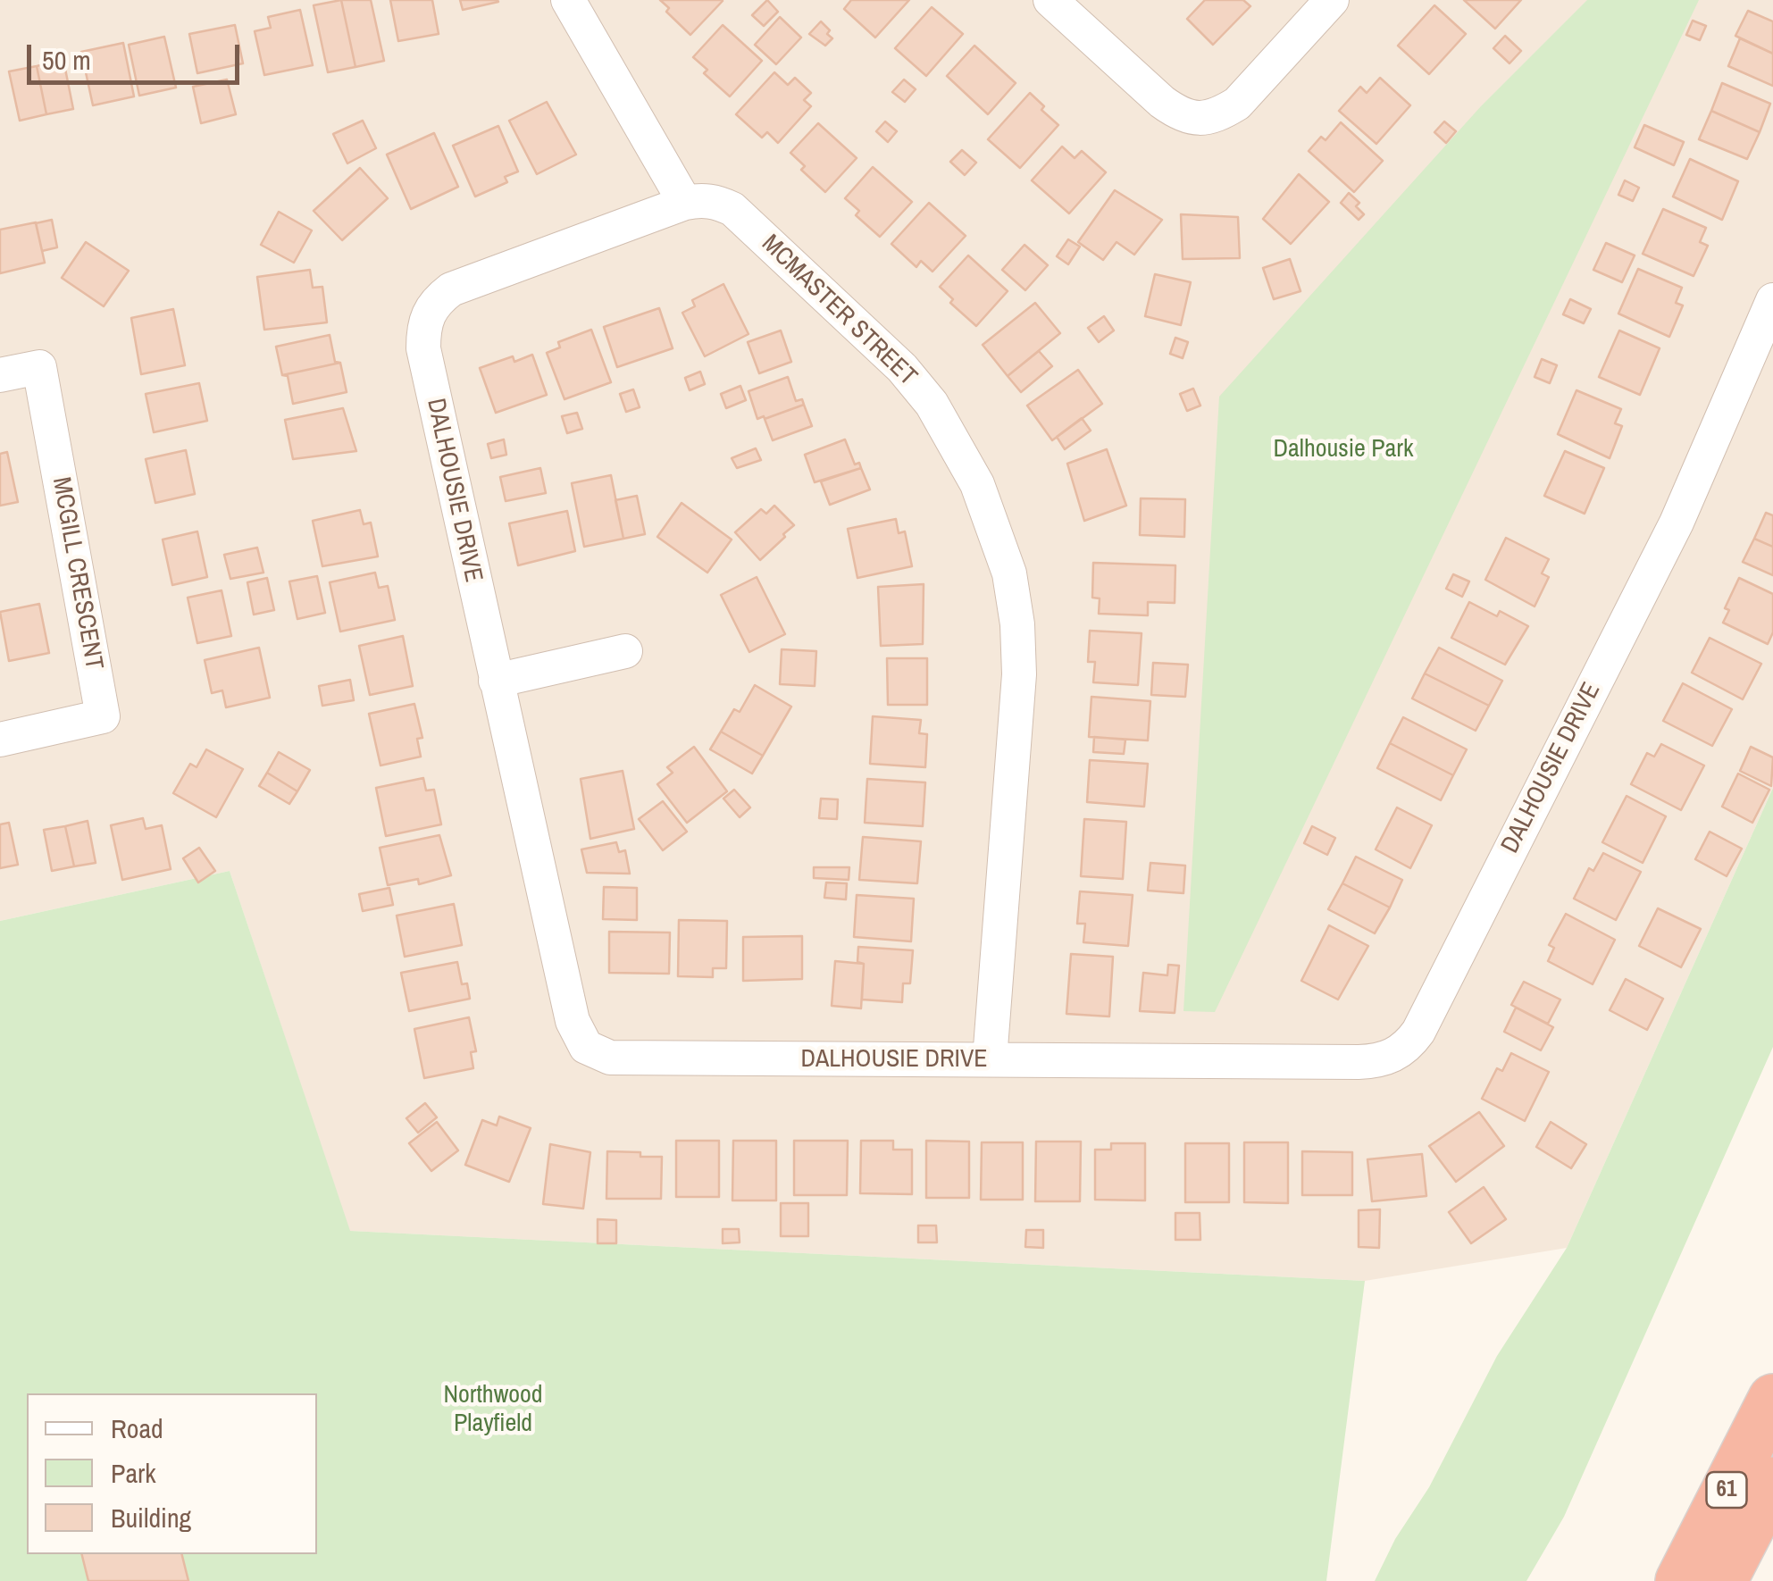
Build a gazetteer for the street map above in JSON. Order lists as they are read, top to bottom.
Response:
{
  "streets": {
    "highway": ["61"],
    "street": ["MCMASTER STREET", "DALHOUSIE DRIVE", "MCGILL CRESCENT"]
  },
  "crossings": [
    ["MCMASTER STREET", "DALHOUSIE DRIVE"]
  ],
  "parks": ["Dalhousie Park", "Northwood Playfield"],
  "legend": ["Road", "Park", "Building"],
  "scale_bar": "50 m"
}
